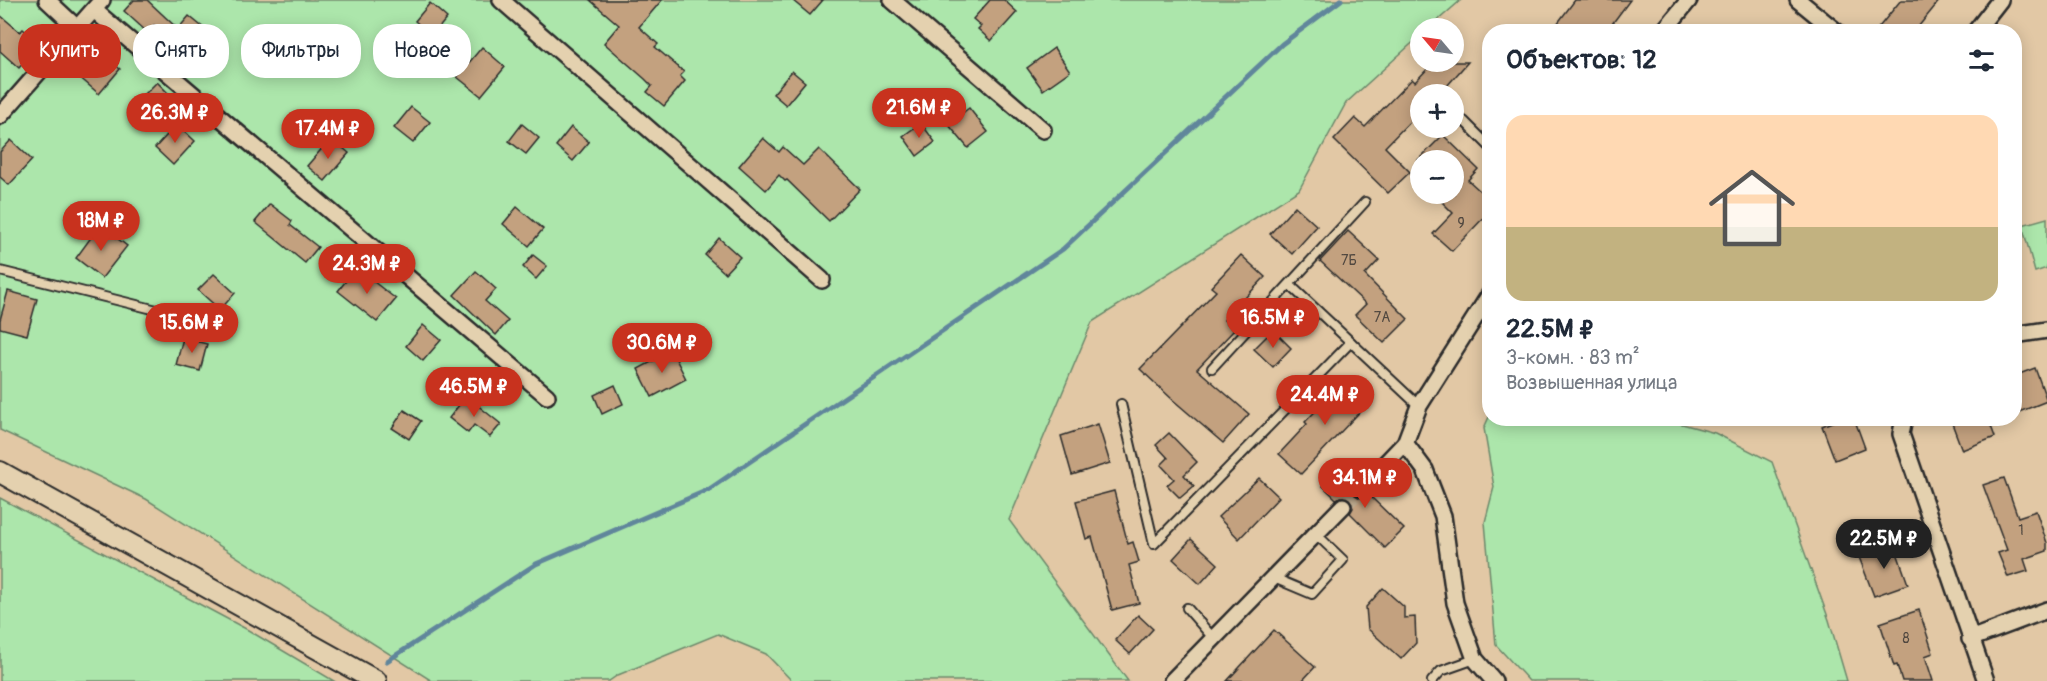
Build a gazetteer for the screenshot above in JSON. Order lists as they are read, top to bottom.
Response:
{
  "house_numbers": [
    "9",
    "7Б",
    "7А",
    "1",
    "8"
  ],
  "north": "top left",
  "page": {
    "map_buttons": ["+", "−"],
    "chip": [
      "Купить",
      "Снять",
      "Фильтры",
      "Новое"
    ],
    "heading": "Объектов: 12",
    "price": [
      "21.6M ₽",
      "26.3M ₽",
      "17.4M ₽",
      "18M ₽",
      "24.3M ₽",
      "16.5M ₽",
      "15.6M ₽",
      "30.6M ₽",
      "46.5M ₽",
      "24.4M ₽",
      "34.1M ₽",
      "22.5M ₽"
    ],
    "list": [
      {
        "name": "22.5M ₽",
        "note": "3-комн. · 83 m² · Возвышенная улица"
      }
    ]
  }
}
